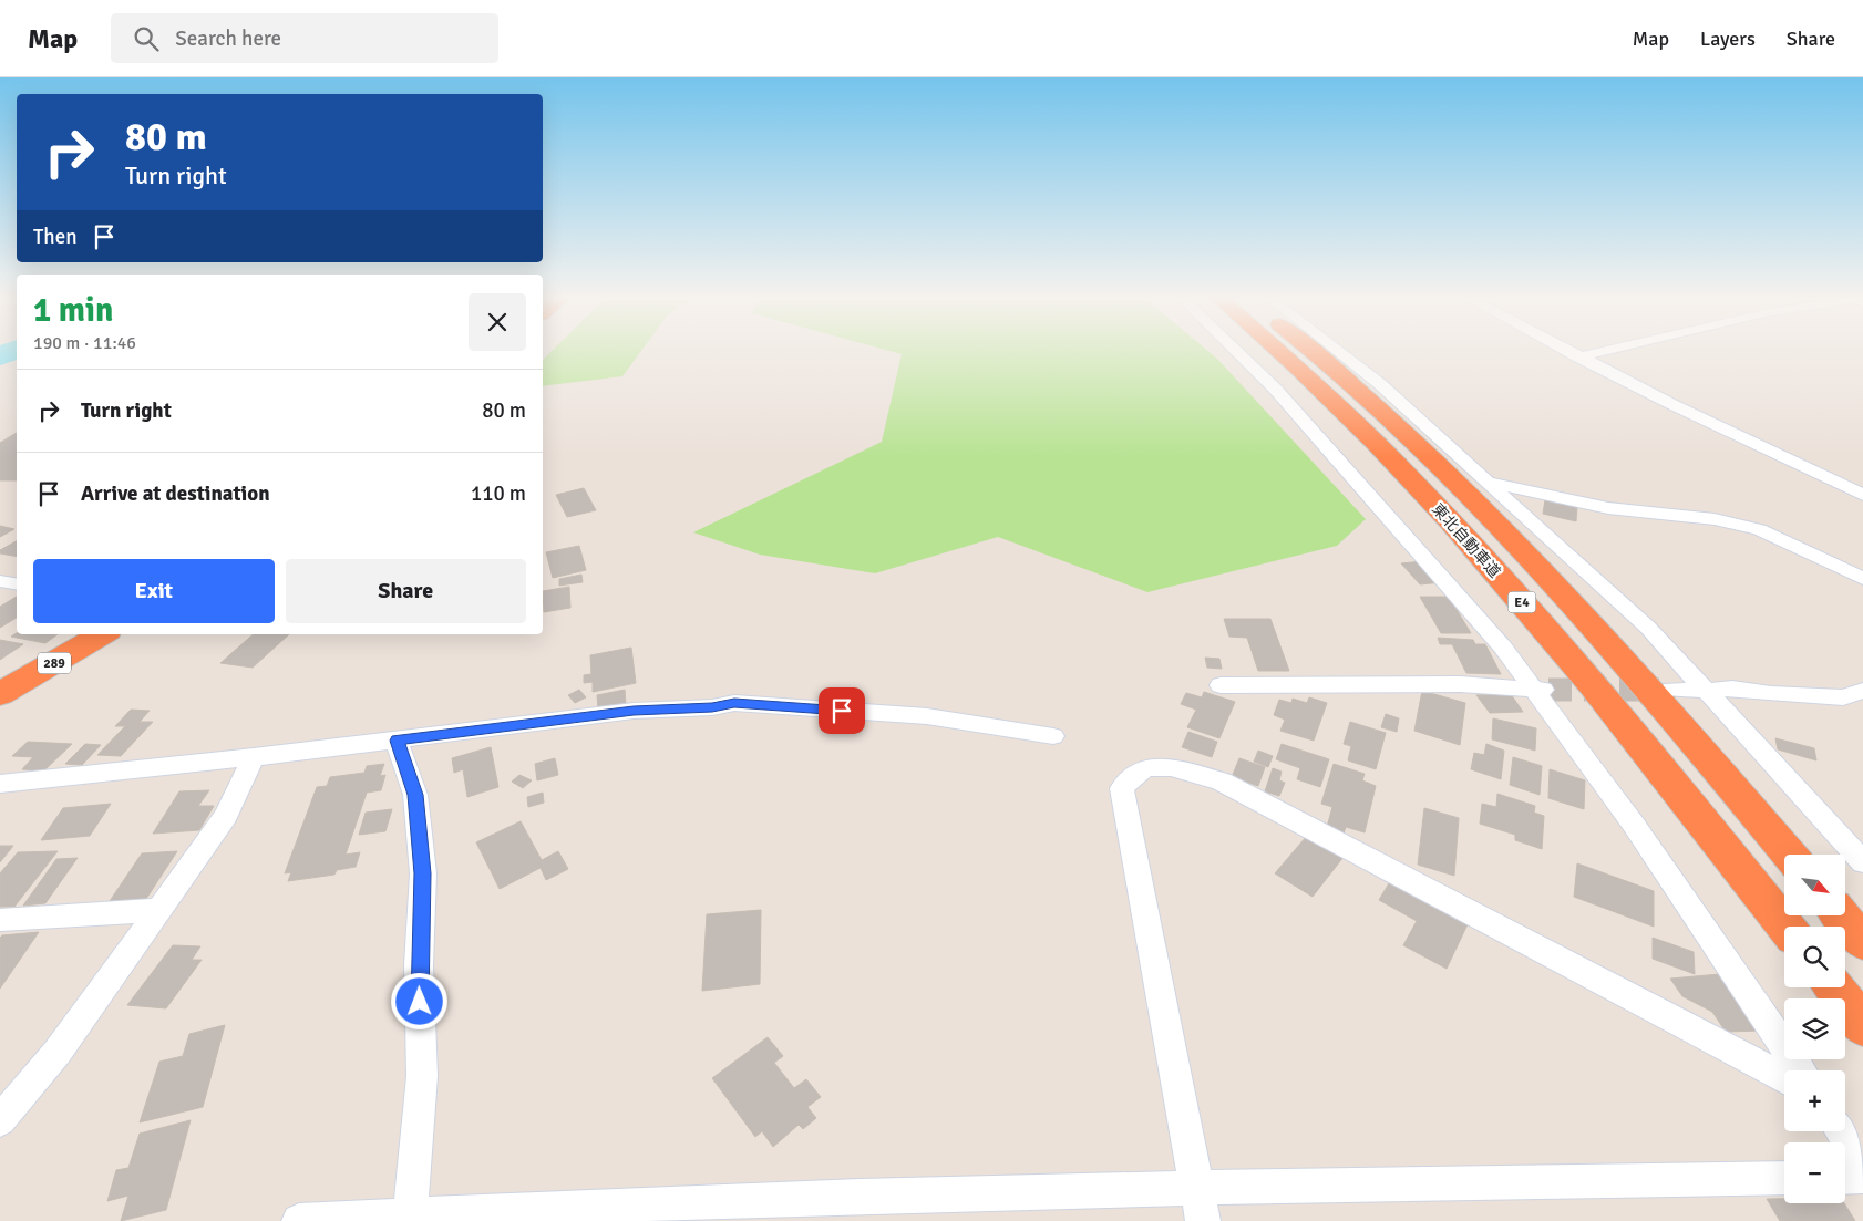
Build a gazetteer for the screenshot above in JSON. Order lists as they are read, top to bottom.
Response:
{
  "streets": {
    "highway": ["東北自動車道", "E4", "289"]
  },
  "north": "bottom right",
  "page": {
    "header": "Map",
    "search": "Search here",
    "nav": ["Map", "Layers", "Share"],
    "turn": ["80 m", "Turn right"],
    "then": "Then",
    "heading": ["1 min", "190 m · 11:46"],
    "list": [
      {
        "name": "Turn right",
        "value": "80 m"
      },
      {
        "name": "Arrive at destination",
        "value": "110 m"
      }
    ],
    "buttons": ["Exit", "Share"],
    "map_buttons": ["+", "−"]
  }
}
